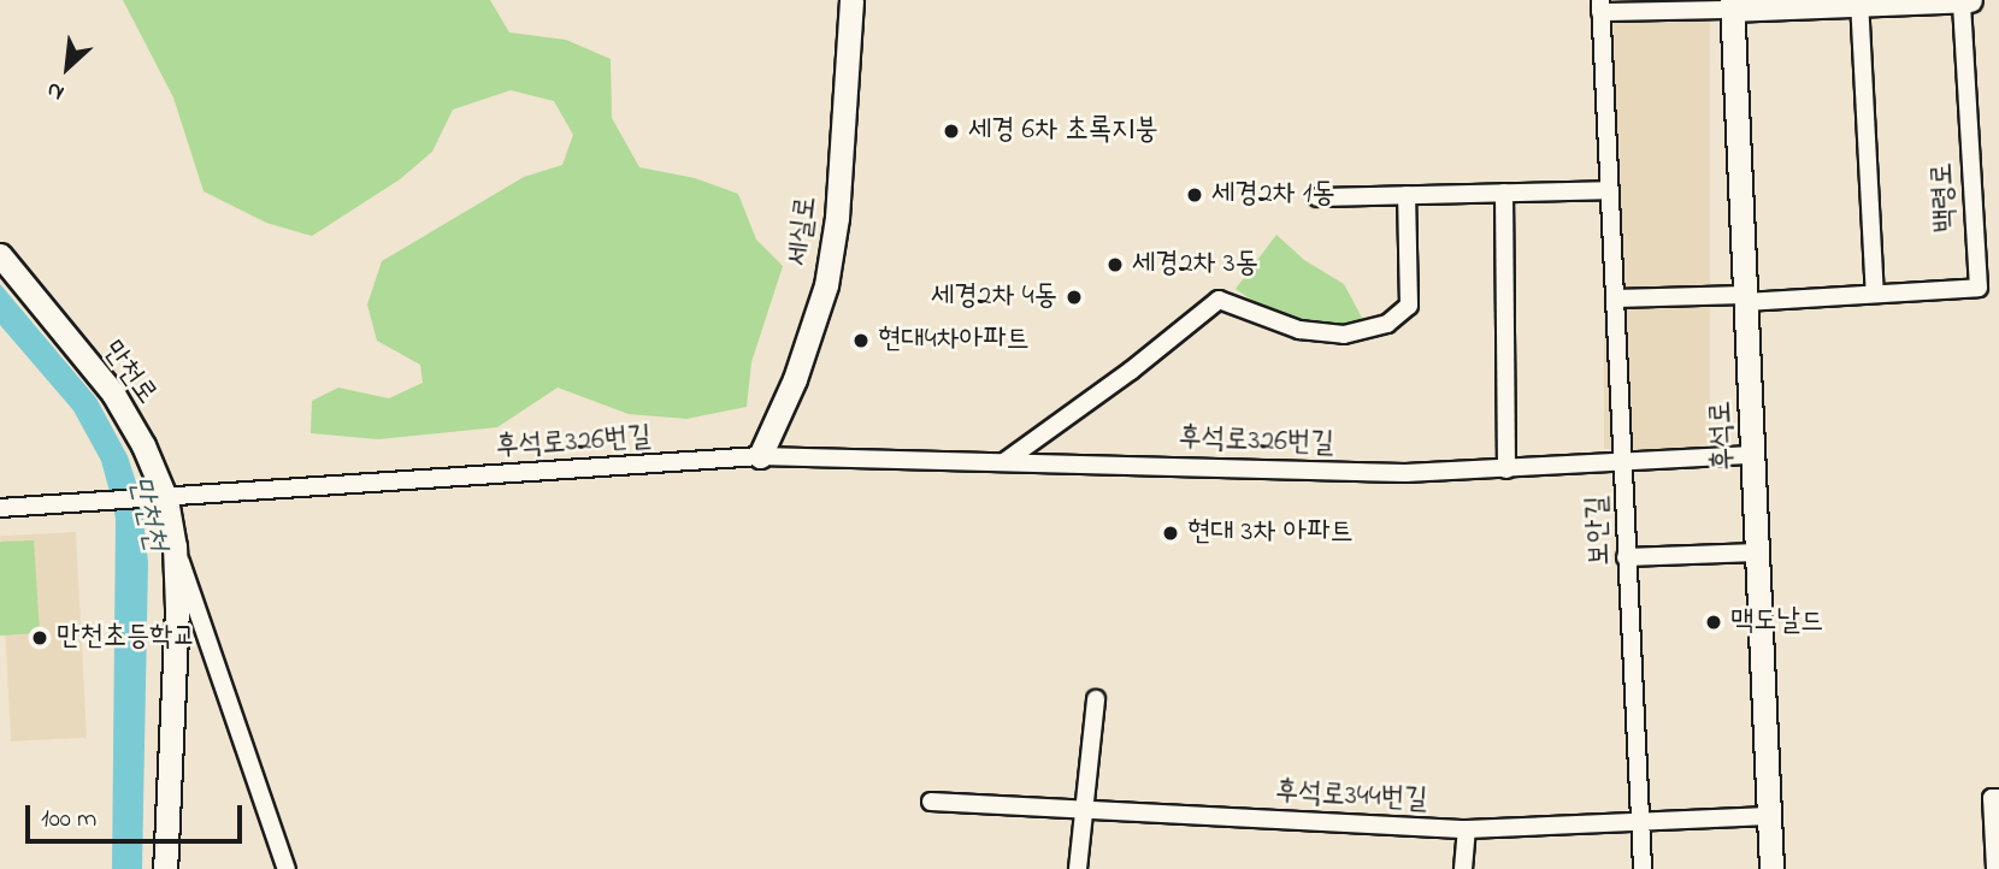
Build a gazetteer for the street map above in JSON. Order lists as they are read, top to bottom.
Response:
{
  "streets": {
    "street": [
      "백령로",
      "세실로",
      "만천로",
      "후석로",
      "후석로326번길",
      "보안길",
      "후석로344번길"
    ]
  },
  "crossings": [
    ["백령로", "후석로"],
    ["백령로", "보안길"],
    ["세실로", "후석로326번길"],
    ["만천로", "후석로326번길"],
    ["후석로", "후석로326번길"],
    ["후석로", "후석로344번길"],
    ["후석로326번길", "보안길"],
    ["보안길", "후석로344번길"]
  ],
  "water": ["만천천"],
  "places": [
    "세경 6차 초록지붕",
    "세경2차 1동",
    "세경2차 3동",
    "세경2차 4동",
    "현대4차아파트",
    "현대 3차 아파트",
    "맥도날드",
    "만천초등학교"
  ],
  "scale_bar": "100 m",
  "north": "bottom left"
}
